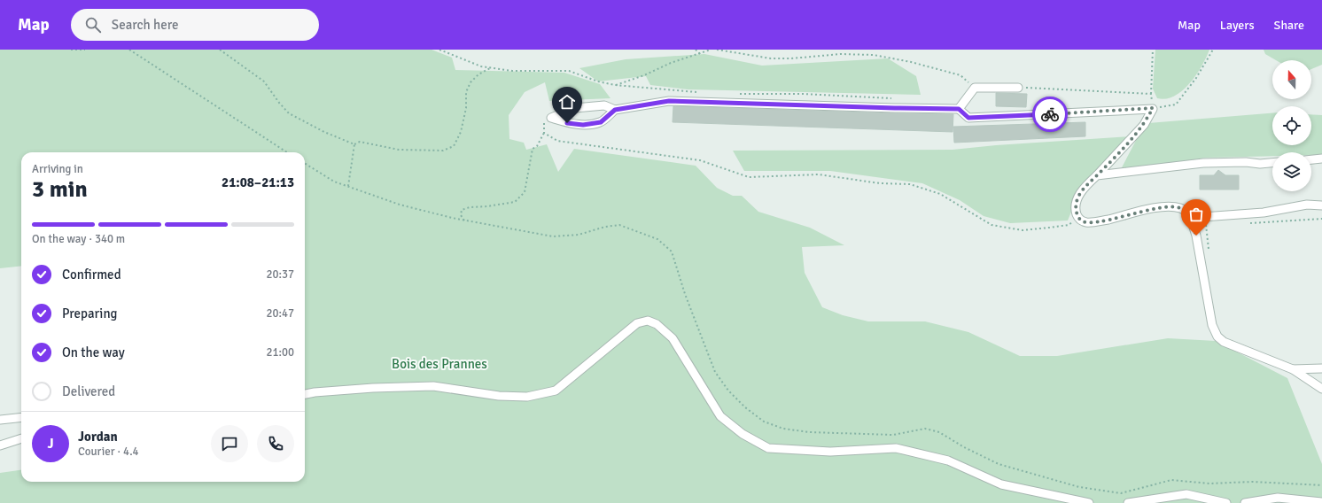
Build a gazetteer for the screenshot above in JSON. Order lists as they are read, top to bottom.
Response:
{
  "parks": ["Bois des Prannes"],
  "north": "top",
  "page": {
    "header": "Map",
    "search": "Search here",
    "nav": ["Map", "Layers", "Share"],
    "heading": ["3 min", "Arriving in", "21:08–21:13"],
    "panel": ["Jordan", "Courier · 4.4"],
    "bar": "On the way · 340 m",
    "list": [
      ["Confirmed", "20:37"],
      ["Preparing", "20:47"],
      ["On the way", "21:00"],
      "Delivered"
    ],
    "round": "J"
  }
}
